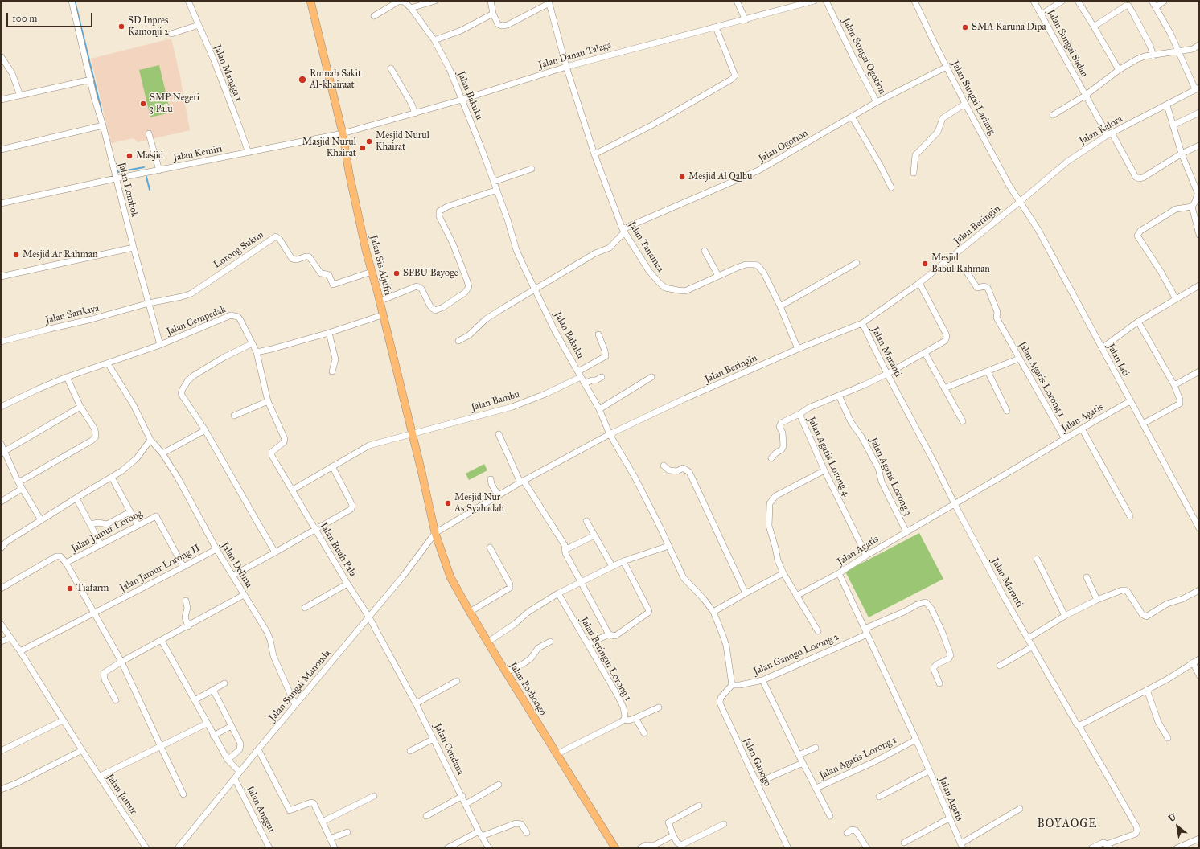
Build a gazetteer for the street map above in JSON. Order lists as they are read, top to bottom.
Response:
{
  "streets": {
    "main road": ["Jalan Sis Aljufri", "Jalan Poebongo"],
    "street": [
      "Jalan Sungai Sadan",
      "Jalan Danau Talaga",
      "Jalan Sungai Ogotion",
      "Jalan Mangga 1",
      "Jalan Bakuku",
      "Jalan Sungai Lariang",
      "Jalan Kalora",
      "Jalan Ogotion",
      "Jalan Kemiri",
      "Jalan Lombok",
      "Jalan Beringin",
      "Jalan Tanamea",
      "Lorong Sukun",
      "Jalan Sarikaya",
      "Jalan Cempedak",
      "Jalan Maranti",
      "Jalan Jati",
      "Jalan Agatis Lorong 1",
      "Jalan Bambu",
      "Jalan Agatis",
      "Jalan Agatis Lorong 4",
      "Jalan Agatis Lorong 3",
      "Jalan Jamur Lorong",
      "Jalan Buah Pala",
      "Jalan Delima",
      "Jalan Jamur Lorong II",
      "Jalan Ganogo Lorong 2",
      "Jalan Beringin Lorong 1",
      "Jalan Sungai Manonda",
      "Jalan Cendana",
      "Jalan Ganogo",
      "Jalan Jamur",
      "Jalan Anggur"
    ]
  },
  "crossings": [
    ["Jalan Sungai Sadan", "Jalan Kalora"],
    ["Jalan Danau Talaga", "Jalan Bakuku"],
    ["Jalan Danau Talaga", "Jalan Kemiri"],
    ["Jalan Danau Talaga", "Jalan Tanamea"],
    ["Jalan Danau Talaga", "Jalan Sis Aljufri"],
    ["Jalan Sungai Ogotion", "Jalan Ogotion"],
    ["Jalan Mangga 1", "Jalan Kemiri"],
    ["Jalan Bakuku", "Jalan Beringin"],
    ["Jalan Bakuku", "Jalan Bambu"],
    ["Jalan Bakuku", "Jalan Ganogo Lorong 2"],
    ["Jalan Bakuku", "Jalan Ganogo"],
    ["Jalan Sungai Lariang", "Jalan Kalora"],
    ["Jalan Sungai Lariang", "Jalan Ogotion"],
    ["Jalan Sungai Lariang", "Jalan Beringin"],
    ["Jalan Sungai Lariang", "Jalan Jati"],
    ["Jalan Kalora", "Jalan Beringin"],
    ["Jalan Kalora", "Jalan Jati"],
    ["Jalan Ogotion", "Jalan Tanamea"],
    ["Jalan Kemiri", "Jalan Lombok"],
    ["Jalan Kemiri", "Jalan Sis Aljufri"],
    ["Jalan Lombok", "Lorong Sukun"],
    ["Jalan Lombok", "Jalan Sarikaya"],
    ["Jalan Lombok", "Jalan Cempedak"],
    ["Jalan Beringin", "Jalan Tanamea"],
    ["Jalan Beringin", "Jalan Sis Aljufri"],
    ["Jalan Beringin", "Jalan Maranti"],
    ["Jalan Beringin", "Jalan Jati"],
    ["Jalan Beringin", "Jalan Agatis Lorong 4"],
    ["Jalan Beringin", "Jalan Sungai Manonda"],
    ["Jalan Beringin", "Jalan Poebongo"],
    ["Lorong Sukun", "Jalan Sis Aljufri"],
    ["Lorong Sukun", "Jalan Sarikaya"],
    ["Jalan Sis Aljufri", "Jalan Bambu"],
    ["Jalan Sis Aljufri", "Jalan Sungai Manonda"],
    ["Jalan Sis Aljufri", "Jalan Poebongo"],
    ["Jalan Cempedak", "Jalan Buah Pala"],
    ["Jalan Cempedak", "Jalan Delima"],
    ["Jalan Maranti", "Jalan Agatis"],
    ["Jalan Maranti", "Jalan Agatis Lorong 4"],
    ["Jalan Jati", "Jalan Agatis"],
    ["Jalan Agatis Lorong 1", "Jalan Agatis"],
    ["Jalan Agatis Lorong 1", "Jalan Ganogo Lorong 2"],
    ["Jalan Agatis", "Jalan Agatis Lorong 4"],
    ["Jalan Agatis", "Jalan Agatis Lorong 3"],
    ["Jalan Agatis", "Jalan Ganogo Lorong 2"],
    ["Jalan Agatis Lorong 4", "Jalan Agatis Lorong 3"],
    ["Jalan Jamur Lorong", "Jalan Jamur Lorong II"],
    ["Jalan Buah Pala", "Jalan Sungai Manonda"],
    ["Jalan Buah Pala", "Jalan Cendana"],
    ["Jalan Delima", "Jalan Jamur Lorong II"],
    ["Jalan Delima", "Jalan Sungai Manonda"],
    ["Jalan Jamur Lorong II", "Jalan Jamur"],
    ["Jalan Ganogo Lorong 2", "Jalan Ganogo"],
    ["Jalan Sungai Manonda", "Jalan Poebongo"],
    ["Jalan Sungai Manonda", "Jalan Cendana"],
    ["Jalan Sungai Manonda", "Jalan Anggur"]
  ],
  "districts": ["BOYAOGE"],
  "places": [
    "SD Inpres Kamonji 2",
    "SMA Karuna Dipa",
    "Rumah Sakit Al-khairaat",
    "SMP Negeri 3 Palu",
    "Mesjid Nurul Khairat",
    "Masjid Nurul Khairat",
    "Masjid",
    "Mesjid Al Qalbu",
    "Mesjid Ar Rahman",
    "Mesjid Babul Rahman",
    "SPBU Bayoge",
    "Mesjid Nur As Syahadah",
    "Tiafarm"
  ],
  "scale_bar": "100 m",
  "north": "top left"
}
